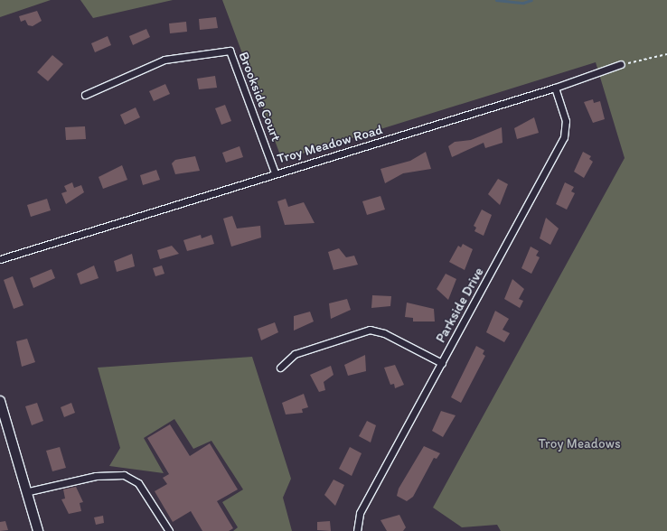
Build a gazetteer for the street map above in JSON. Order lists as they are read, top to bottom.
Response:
{
  "streets": {
    "street": ["Brookside Court", "Troy Meadow Road", "Parkside Drive"]
  },
  "crossings": [
    ["Brookside Court", "Troy Meadow Road"],
    ["Troy Meadow Road", "Parkside Drive"]
  ],
  "parks": ["Troy Meadows"]
}
